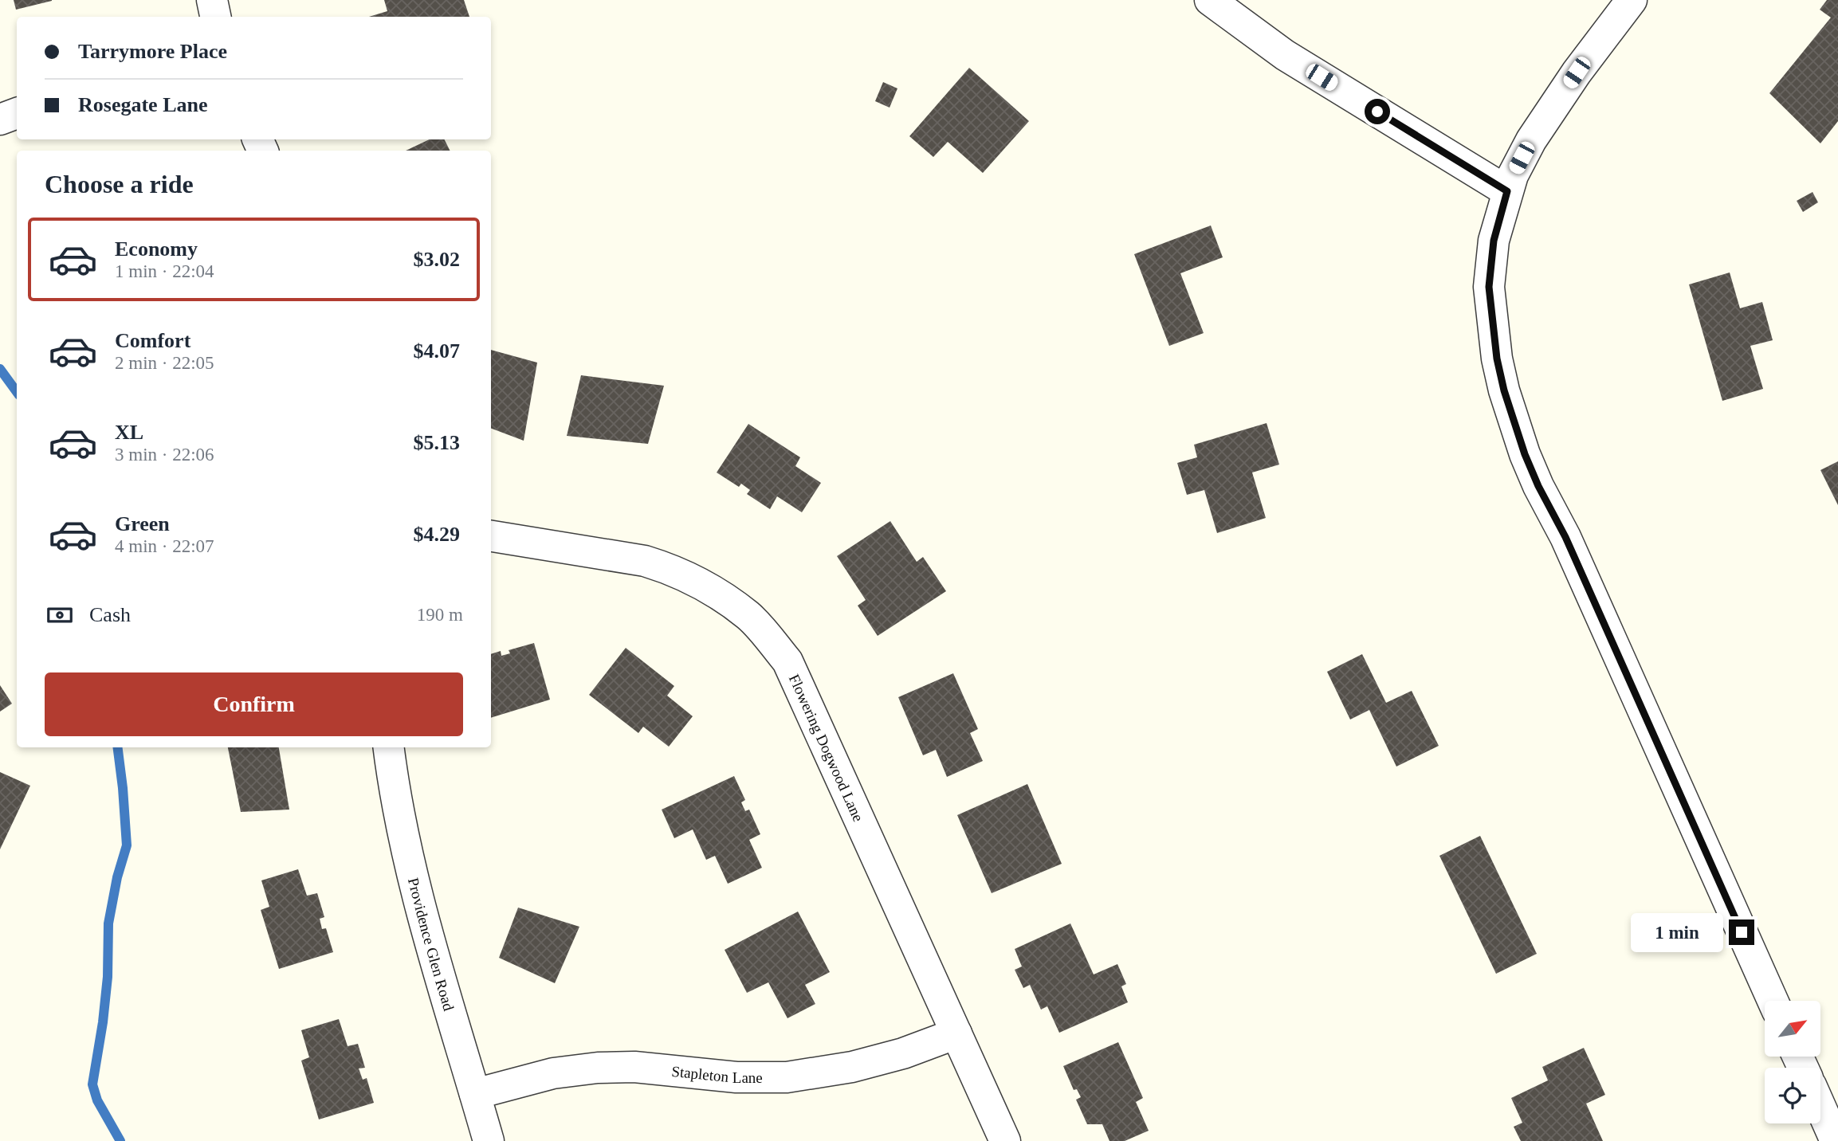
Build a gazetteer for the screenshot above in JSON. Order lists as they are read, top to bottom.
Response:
{
  "streets": {
    "street": ["Flowering Dogwood Lane", "Providence Glen Road", "Stapleton Lane"]
  },
  "crossings": [
    ["Flowering Dogwood Lane", "Stapleton Lane"],
    ["Providence Glen Road", "Stapleton Lane"]
  ],
  "north": "top right",
  "page": {
    "banner": ["Tarrymore Place", "Rosegate Lane"],
    "heading": "Choose a ride",
    "list": [
      {
        "name": "Economy",
        "note": "1 min · 22:04",
        "value": "$3.02"
      },
      {
        "name": "Comfort",
        "note": "2 min · 22:05",
        "value": "$4.07"
      },
      {
        "name": "XL",
        "note": "3 min · 22:06",
        "value": "$5.13"
      },
      {
        "name": "Green",
        "note": "4 min · 22:07",
        "value": "$4.29"
      }
    ],
    "pay": ["Cash", "190 m"],
    "buttons": "Confirm",
    "bubble": "1 min"
  }
}
